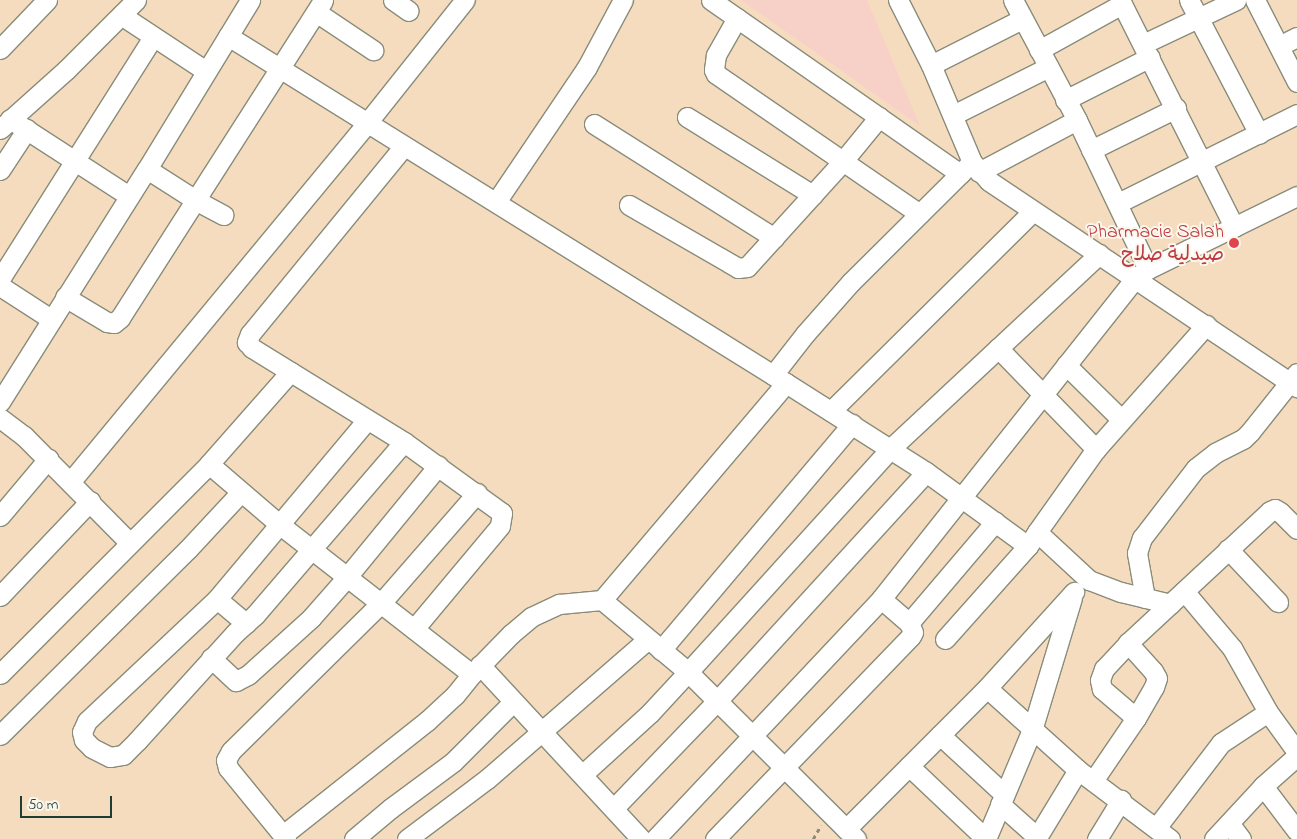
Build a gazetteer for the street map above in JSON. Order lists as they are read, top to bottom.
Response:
{
  "places": ["Pharmacie Salah صيدلية صلاح"],
  "scale_bar": "50 m"
}
